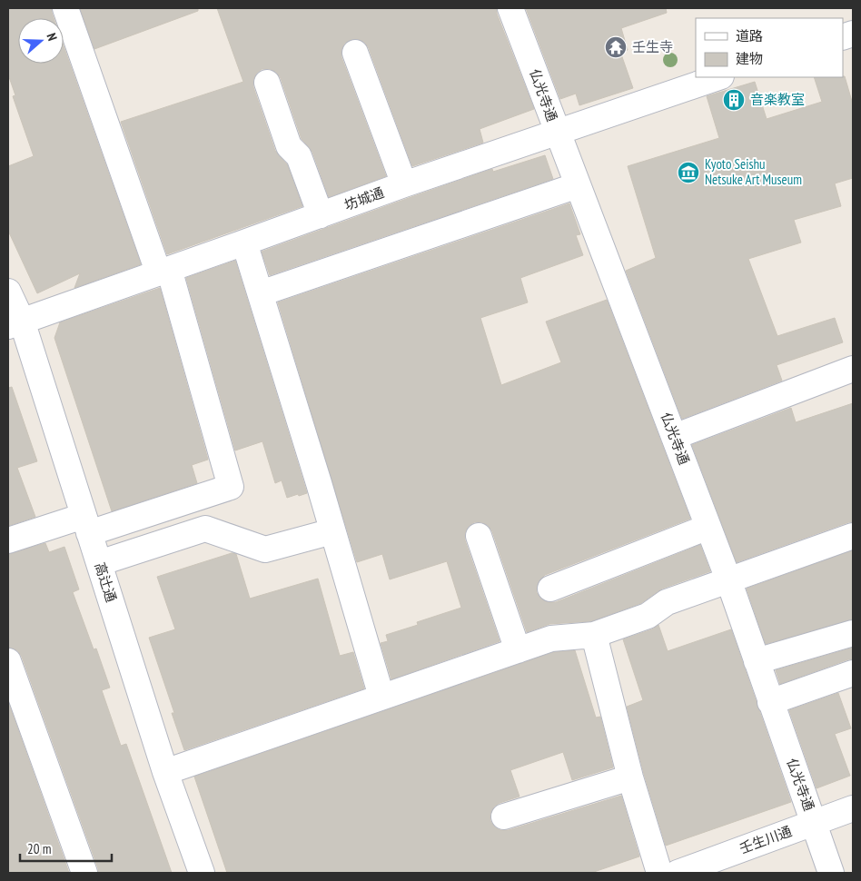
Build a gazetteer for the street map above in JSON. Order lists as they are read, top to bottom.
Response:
{
  "streets": {
    "street": [
      "仏光寺通",
      "坊城通",
      "高辻通",
      "壬生川通"
    ]
  },
  "crossings": [
    ["仏光寺通", "坊城通"],
    ["仏光寺通", "壬生川通"],
    ["坊城通", "高辻通"]
  ],
  "places": {
    "temple": ["壬生寺"],
    "building": ["音楽教室"],
    "museum": ["Kyoto Seishu Netsuke Art Museum"]
  },
  "legend": ["道路", "建物"],
  "scale_bar": "20 m",
  "north": "right"
}
